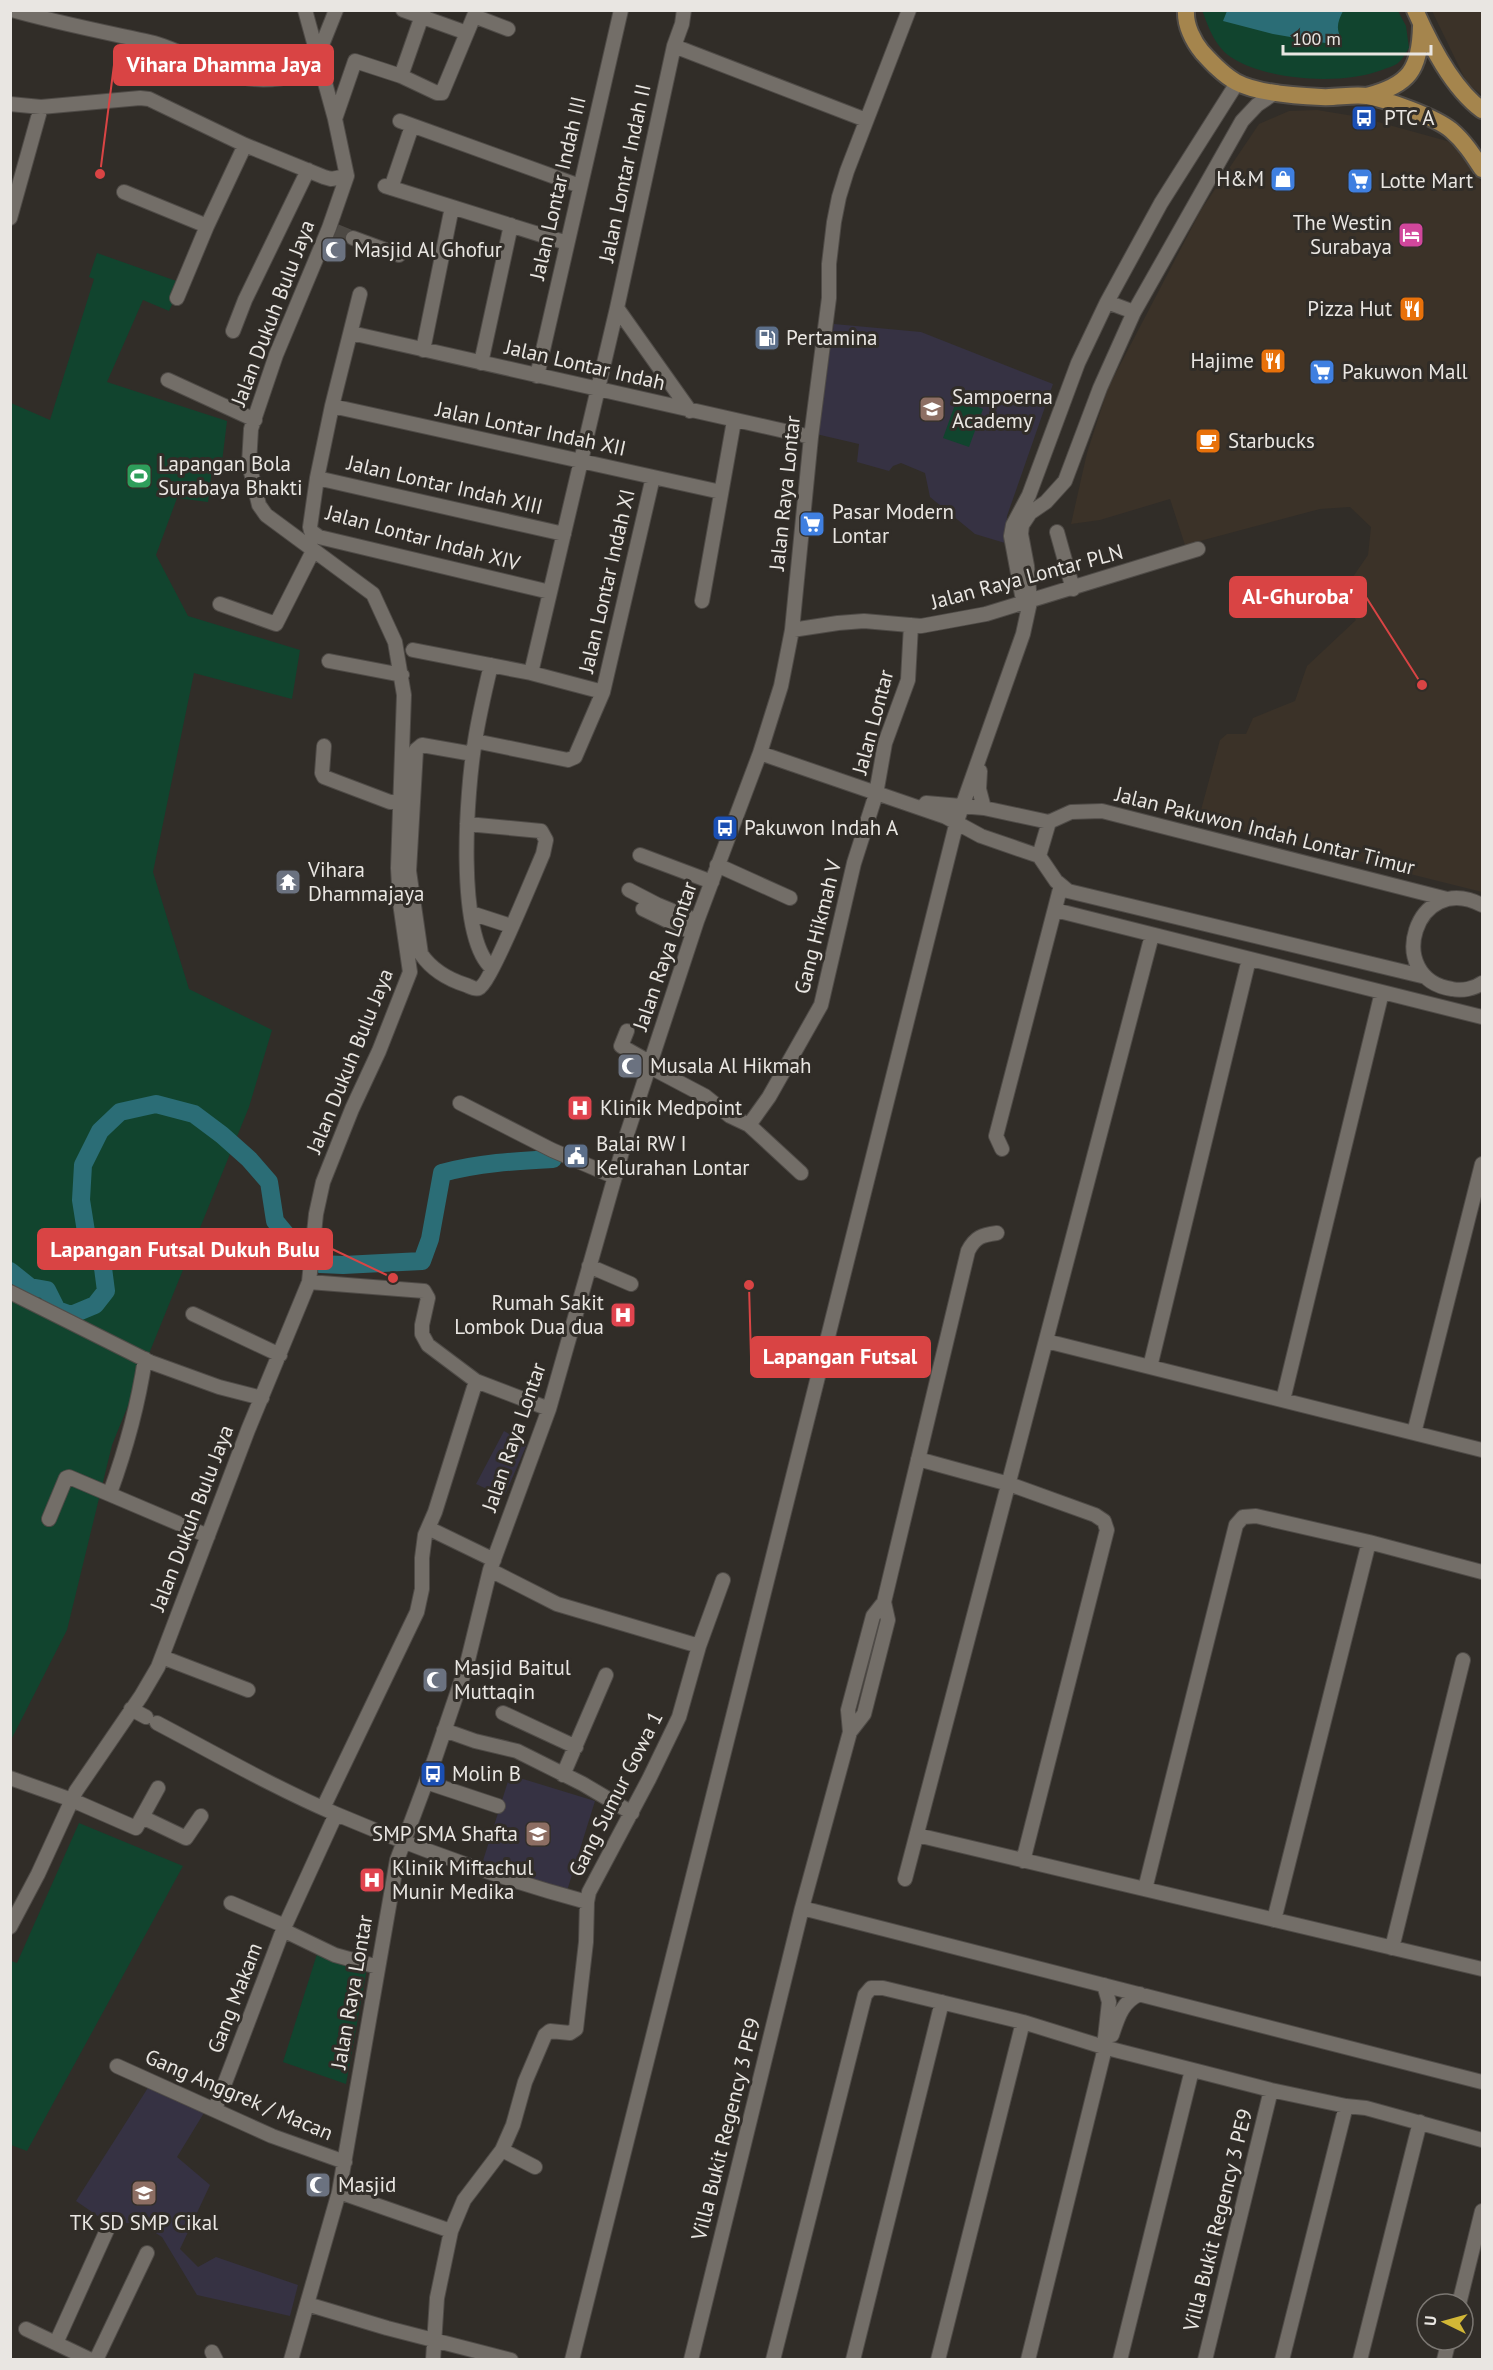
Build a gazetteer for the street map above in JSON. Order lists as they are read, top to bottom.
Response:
{
  "streets": {
    "street": [
      "Jalan Lontar Indah II",
      "Jalan Lontar Indah III",
      "Jalan Dukuh Bulu Jaya",
      "Jalan Lontar Indah",
      "Jalan Lontar Indah XII",
      "Jalan Lontar Indah XIII",
      "Jalan Raya Lontar",
      "Jalan Lontar Indah XIV",
      "Jalan Raya Lontar PLN",
      "Jalan Lontar Indah XI",
      "Jalan Lontar",
      "Jalan Pakuwon Indah Lontar Timur",
      "Gang Hikmah V",
      "Gang Sumur Gowa 1",
      "Gang Makam",
      "Gang Anggrek / Macan",
      "Villa Bukit Regency 3 PE9"
    ]
  },
  "crossings": [
    ["Jalan Lontar Indah II", "Jalan Lontar Indah"],
    ["Jalan Lontar Indah II", "Jalan Lontar Indah XII"],
    ["Jalan Lontar Indah II", "Jalan Lontar Indah XIII"],
    ["Jalan Lontar Indah II", "Jalan Lontar Indah XIV"],
    ["Jalan Lontar Indah II", "Jalan Lontar Indah XI"],
    ["Jalan Lontar Indah III", "Jalan Lontar Indah"],
    ["Jalan Lontar Indah", "Jalan Raya Lontar"],
    ["Jalan Lontar Indah", "Jalan Lontar Indah XIV"],
    ["Jalan Lontar Indah XII", "Jalan Lontar Indah XIV"],
    ["Jalan Lontar Indah XII", "Jalan Lontar Indah XI"],
    ["Jalan Lontar Indah XIII", "Jalan Lontar Indah XIV"],
    ["Jalan Raya Lontar", "Jalan Raya Lontar PLN"],
    ["Jalan Raya Lontar", "Gang Makam"],
    ["Jalan Raya Lontar", "Gang Anggrek / Macan"],
    ["Jalan Raya Lontar PLN", "Jalan Lontar"],
    ["Jalan Lontar", "Gang Hikmah V"],
    ["Gang Makam", "Gang Anggrek / Macan"]
  ],
  "places": {
    "bus stop": ["PTC A", "Pakuwon Indah A", "Molin B"],
    "other": [
      "Vihara Dhamma Jaya",
      "Al-Ghuroba'",
      "Lapangan Futsal Dukuh Bulu",
      "Lapangan Futsal"
    ],
    "shop": ["H&M"],
    "supermarket": ["Lotte Mart", "Pakuwon Mall", "Pasar Modern Lontar"],
    "hotel": ["The Westin Surabaya"],
    "mosque": [
      "Masjid Al Ghofur",
      "Musala Al Hikmah",
      "Masjid Baitul Muttaqin",
      "Masjid"
    ],
    "restaurant": ["Pizza Hut", "Hajime"],
    "fuel station": ["Pertamina"],
    "school or university": ["Sampoerna Academy", "SMP SMA Shafta", "TK SD SMP Cikal"],
    "cafe": ["Starbucks"],
    "sports": ["Lapangan Bola Surabaya Bhakti"],
    "temple": ["Vihara Dhammajaya"],
    "hospital": ["Klinik Medpoint", "Rumah Sakit Lombok Dua dua", "Klinik Miftachul Munir Medika"],
    "public building": ["Balai RW I Kelurahan Lontar"]
  },
  "scale_bar": "100 m",
  "north": "left"
}
